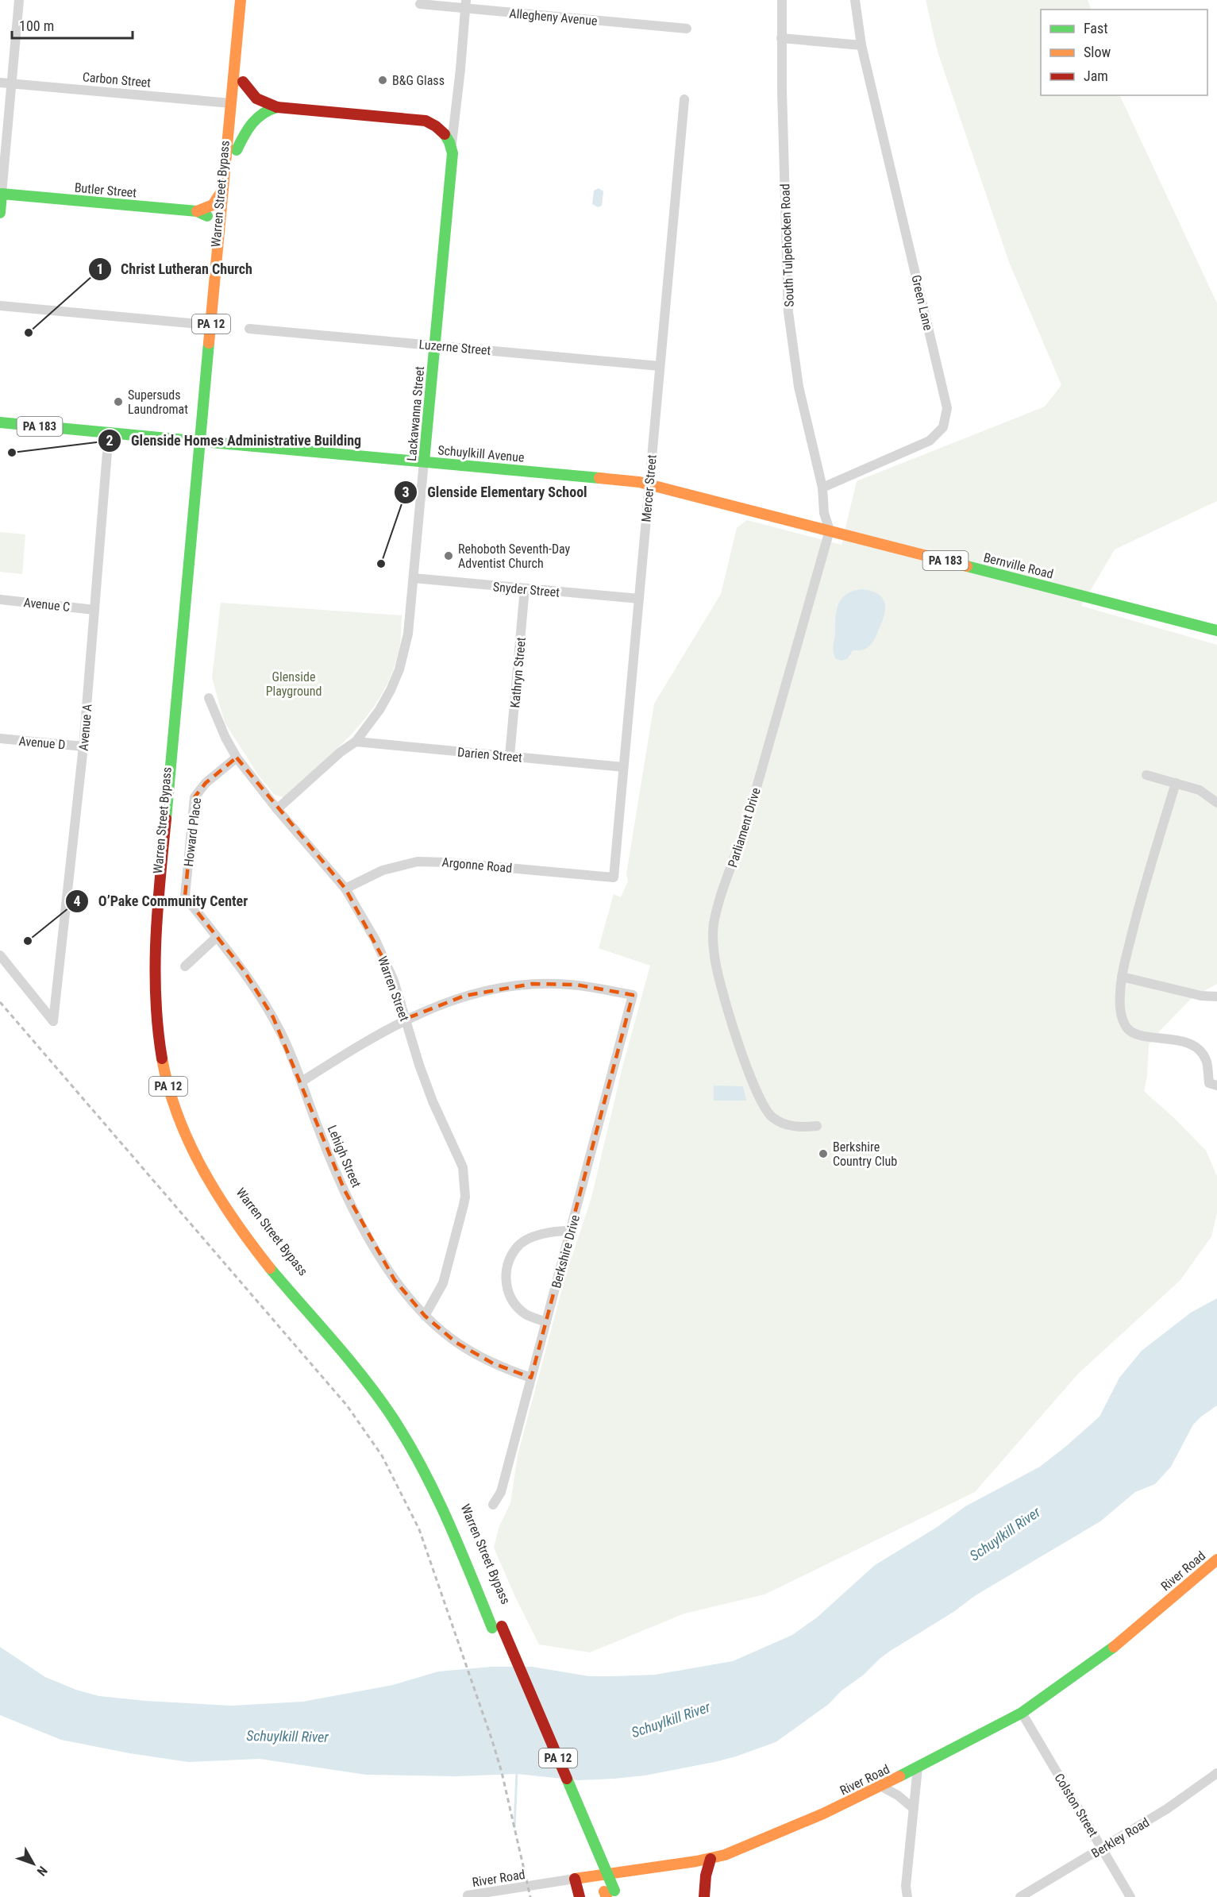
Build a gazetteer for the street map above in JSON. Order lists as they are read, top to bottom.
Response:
{
  "streets": {
    "main road": [
      "Butler Street",
      "Warren Street Bypass",
      "PA 12",
      "Lackawanna Street",
      "PA 183",
      "Schuylkill Avenue",
      "Bernville Road",
      "River Road"
    ],
    "street": [
      "Allegheny Avenue",
      "Carbon Street",
      "South Tulpehocken Road",
      "Green Lane",
      "Luzerne Street",
      "Mercer Street",
      "Snyder Street",
      "Avenue C",
      "Kathryn Street",
      "Avenue A",
      "Avenue D",
      "Darien Street",
      "Parliament Drive",
      "Howard Place",
      "Argonne Road",
      "Warren Street",
      "Lehigh Street",
      "Berkshire Drive",
      "Colston Street",
      "Berkley Road"
    ]
  },
  "crossings": [
    ["Allegheny Avenue", "Lackawanna Street"],
    ["Carbon Street", "Warren Street Bypass"],
    ["Butler Street", "Warren Street Bypass"],
    ["South Tulpehocken Road", "Green Lane"],
    ["Luzerne Street", "Lackawanna Street"],
    ["Luzerne Street", "Mercer Street"],
    ["Lackawanna Street", "Schuylkill Avenue"],
    ["Lackawanna Street", "Snyder Street"],
    ["Lackawanna Street", "Darien Street"],
    ["Lackawanna Street", "Warren Street"],
    ["Schuylkill Avenue", "Mercer Street"],
    ["Schuylkill Avenue", "Bernville Road"],
    ["Schuylkill Avenue", "Avenue A"],
    ["Mercer Street", "Snyder Street"],
    ["Mercer Street", "Darien Street"],
    ["Mercer Street", "Argonne Road"],
    ["Bernville Road", "Parliament Drive"],
    ["Snyder Street", "Kathryn Street"],
    ["Avenue C", "Avenue A"],
    ["Kathryn Street", "Darien Street"],
    ["Avenue A", "Avenue D"],
    ["Howard Place", "Warren Street"],
    ["Howard Place", "Lehigh Street"],
    ["Argonne Road", "Warren Street"],
    ["Warren Street", "Lehigh Street"],
    ["Warren Street", "Berkshire Drive"],
    ["Lehigh Street", "Berkshire Drive"],
    ["River Road", "Colston Street"],
    ["Colston Street", "Berkley Road"]
  ],
  "water": ["Schuylkill River"],
  "parks": ["Glenside Playground"],
  "places": [
    "B&G Glass",
    "Christ Lutheran Church",
    "Supersuds Laundromat",
    "Glenside Homes Administrative Building",
    "Rehoboth Seventh-Day Adventist Church",
    "Glenside Elementary School",
    "O’Pake Community Center",
    "Berkshire Country Club"
  ],
  "legend": ["Fast", "Slow", "Jam"],
  "scale_bar": "100 m",
  "north": "bottom right"
}
